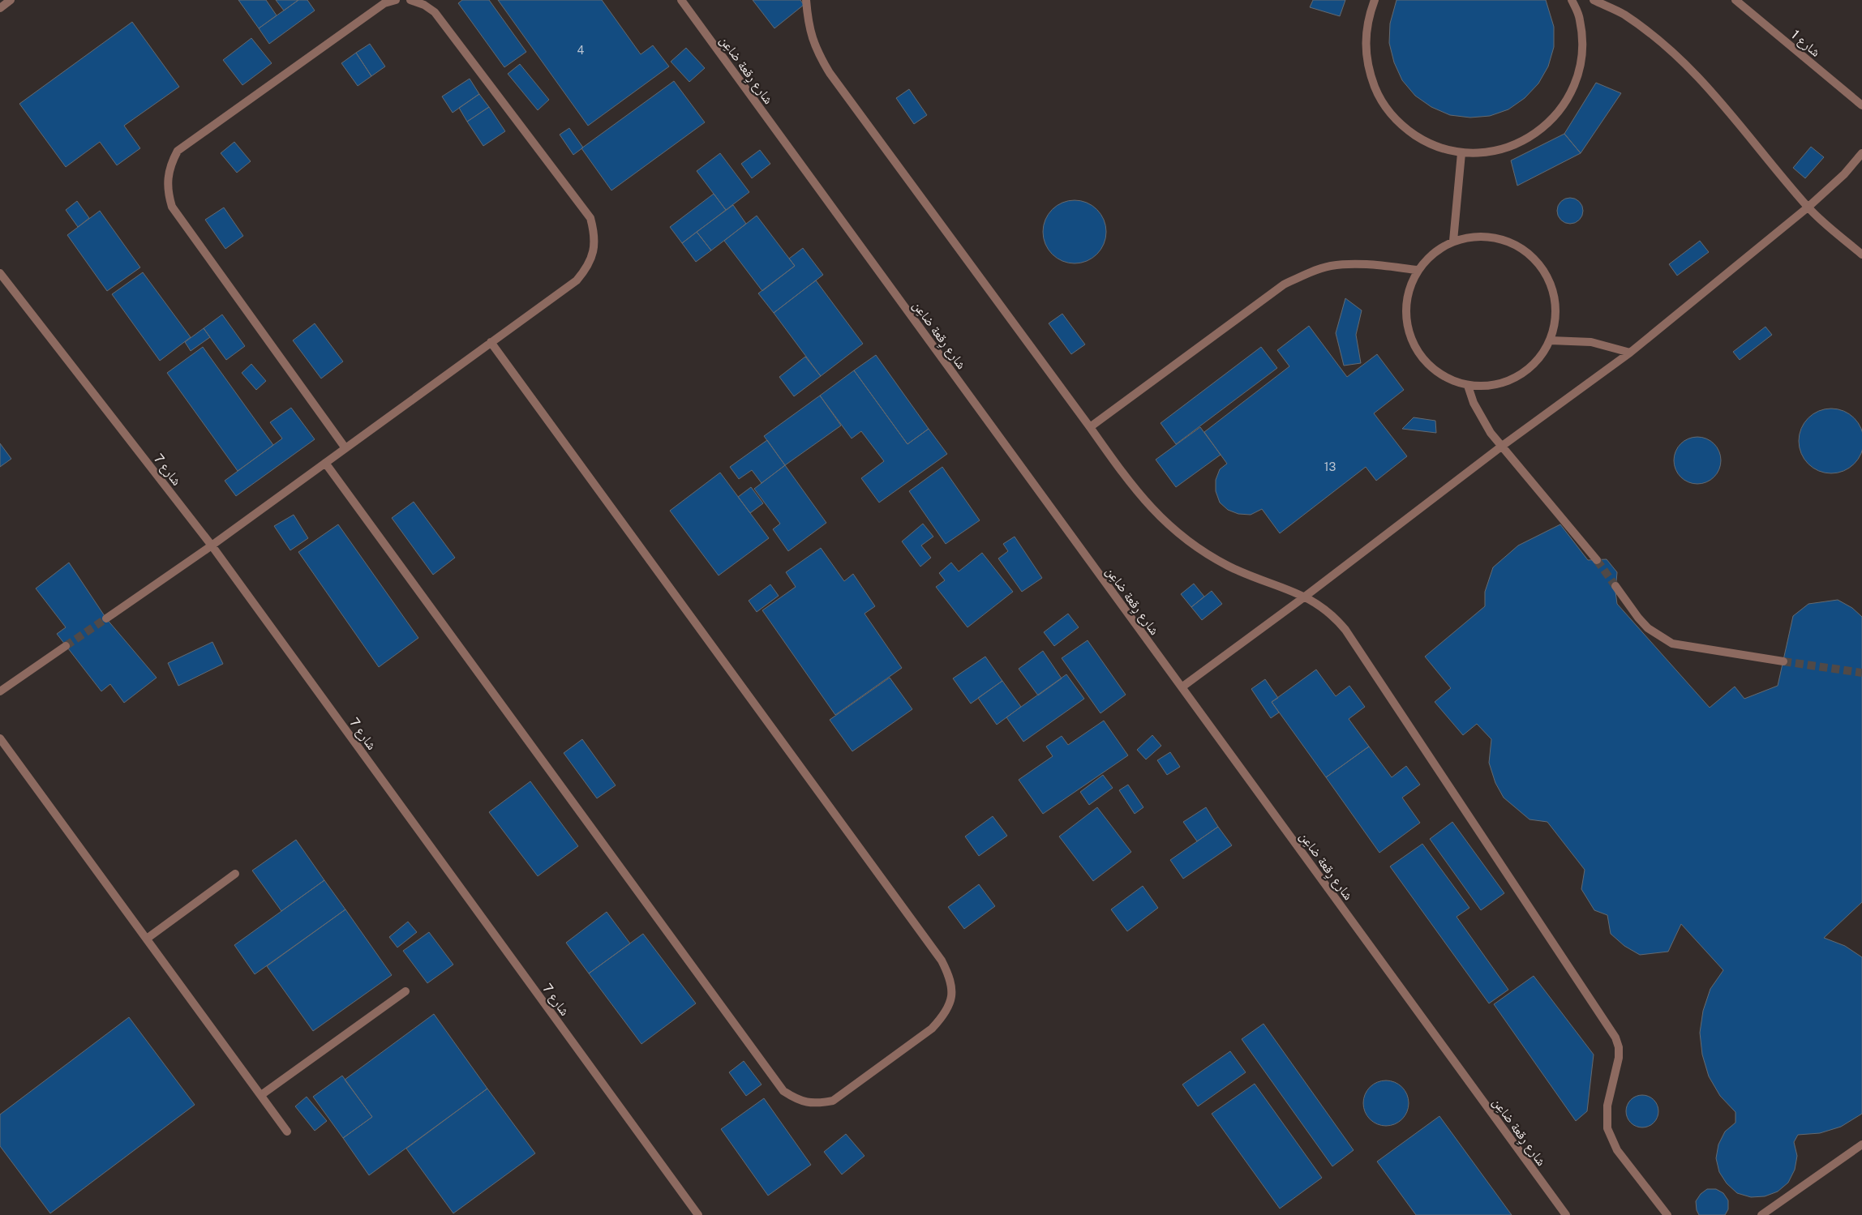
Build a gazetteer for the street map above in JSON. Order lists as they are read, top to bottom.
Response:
{
  "streets": {
    "street": ["شارع 1", "شارع رِقعة ضاعِن", "شارع 7"]
  },
  "house_numbers": ["4", "13"]
}
